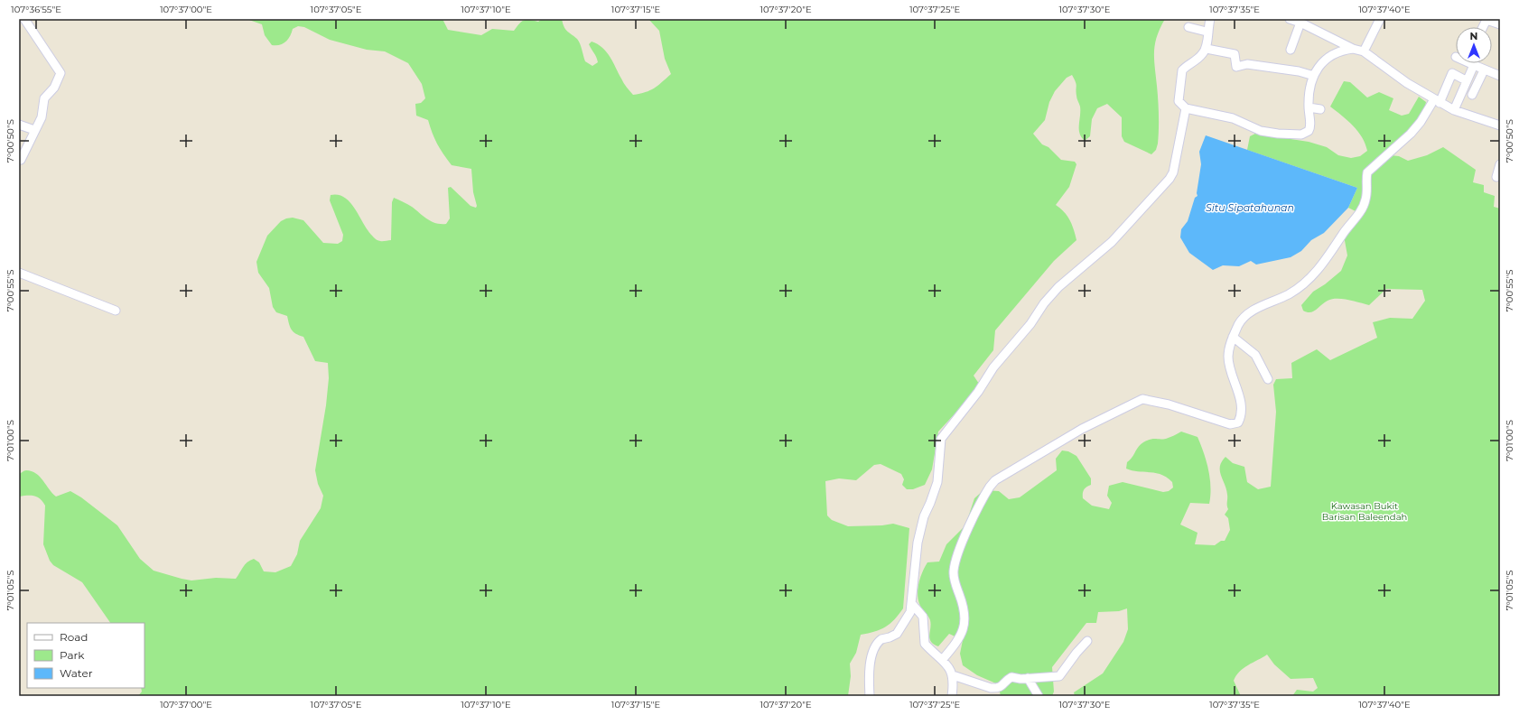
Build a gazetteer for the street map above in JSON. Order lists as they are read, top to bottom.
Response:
{
  "water": ["Situ Sipatahunan"],
  "parks": ["Kawasan Bukit Barisan Baleendah"],
  "legend": ["Road", "Park", "Water"],
  "north": "top",
  "coordinates": [
    "107°36'55\"E",
    "107°37'00\"E",
    "107°37'05\"E",
    "107°37'10\"E",
    "107°37'15\"E",
    "107°37'20\"E",
    "107°37'25\"E",
    "107°37'30\"E",
    "107°37'35\"E",
    "107°37'40\"E",
    "7°00'50\"S",
    "7°00'55\"S",
    "7°01'00\"S",
    "7°01'05\"S"
  ]
}
